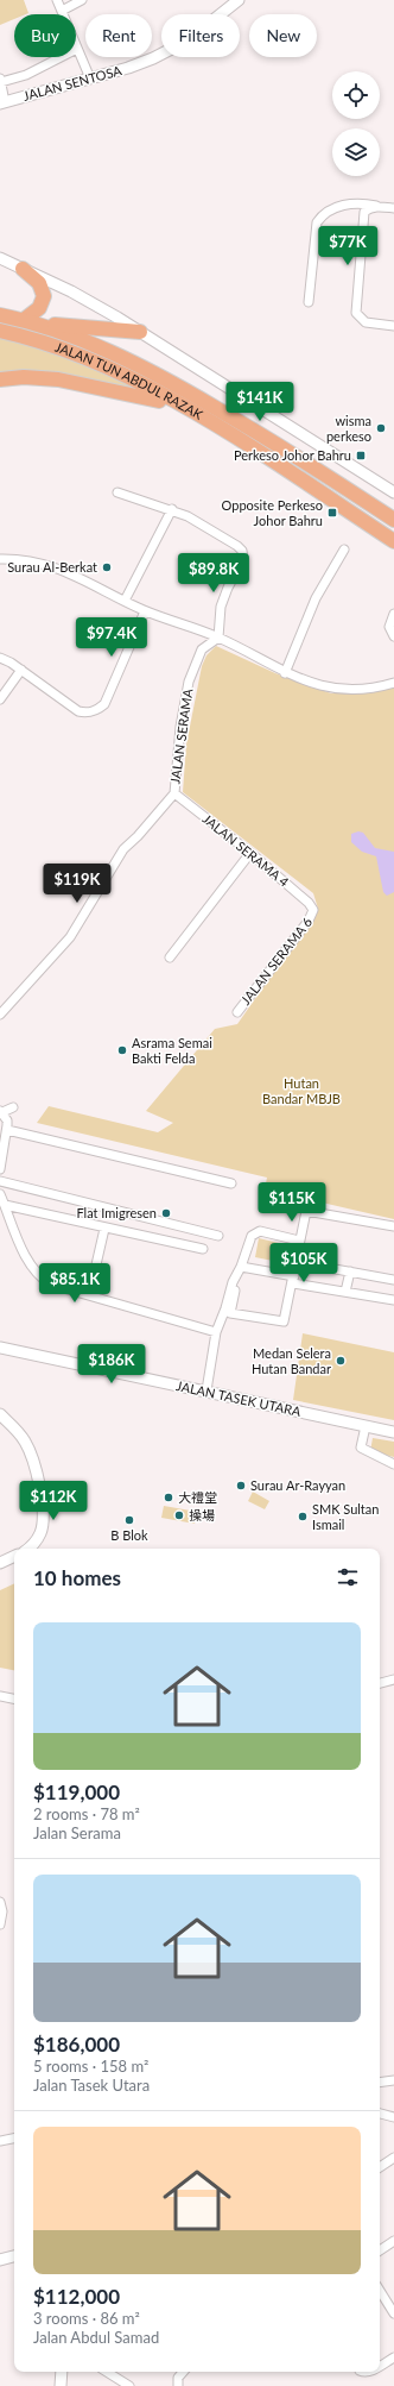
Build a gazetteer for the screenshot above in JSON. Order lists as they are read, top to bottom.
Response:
{
  "streets": {
    "highway": ["JALAN TUN ABDUL RAZAK"],
    "street": [
      "JALAN SENTOSA",
      "JALAN SERAMA",
      "JALAN SERAMA 4",
      "JALAN SERAMA 6",
      "JALAN TASEK UTARA"
    ]
  },
  "crossings": [
    ["JALAN SERAMA", "JALAN SERAMA 4"],
    ["JALAN SERAMA 4", "JALAN SERAMA 6"]
  ],
  "parks": ["Hutan Bandar MBJB"],
  "places": {
    "other": [
      "wisma perkeso",
      "Surau Al-Berkat",
      "Asrama Semai Bakti Felda",
      "Flat Imigresen",
      "Medan Selera Hutan Bandar",
      "Surau Ar-Rayyan",
      "大禮堂",
      "操場",
      "SMK Sultan Ismail",
      "B Blok"
    ],
    "transit": ["Perkeso Johor Bahru", "Opposite Perkeso Johor Bahru"]
  },
  "page": {
    "chip": [
      "Buy",
      "Rent",
      "Filters",
      "New"
    ],
    "price": [
      "$77K",
      "$141K",
      "$89.8K",
      "$97.4K",
      "$119K",
      "$115K",
      "$105K",
      "$85.1K",
      "$186K",
      "$112K"
    ],
    "heading": "10 homes",
    "list": [
      {
        "name": "$119,000",
        "note": "2 rooms · 78 m² · Jalan Serama"
      },
      {
        "name": "$186,000",
        "note": "5 rooms · 158 m² · Jalan Tasek Utara"
      },
      {
        "name": "$112,000",
        "note": "3 rooms · 86 m² · Jalan Abdul Samad"
      }
    ]
  }
}
